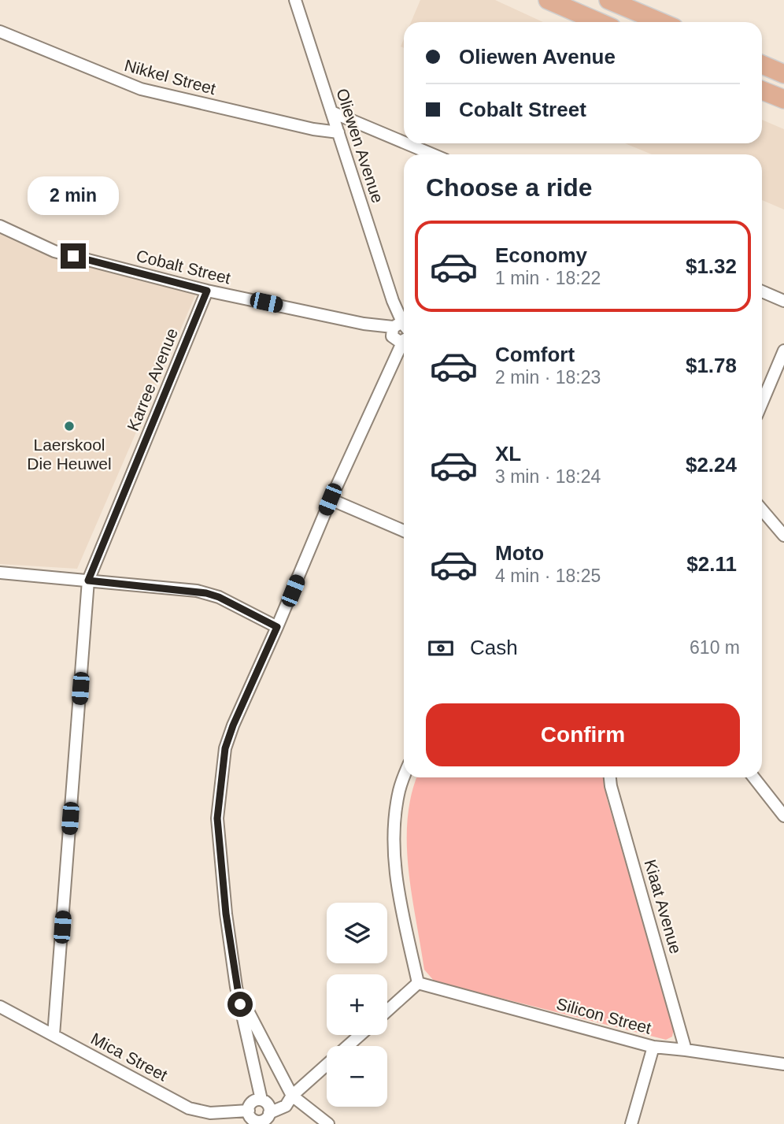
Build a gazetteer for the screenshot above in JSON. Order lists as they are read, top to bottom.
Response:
{
  "streets": {
    "street": [
      "Nikkel Street",
      "Oliewen Avenue",
      "Cobalt Street",
      "Karree Avenue",
      "Kiaat Avenue",
      "Silicon Street",
      "Mica Street"
    ]
  },
  "crossings": [
    ["Nikkel Street", "Oliewen Avenue"],
    ["Oliewen Avenue", "Cobalt Street"],
    ["Cobalt Street", "Karree Avenue"],
    ["Karree Avenue", "Mica Street"],
    ["Kiaat Avenue", "Silicon Street"]
  ],
  "places": ["Laerskool Die Heuwel"],
  "page": {
    "banner": ["Oliewen Avenue", "Cobalt Street"],
    "heading": "Choose a ride",
    "bubble": "2 min",
    "list": [
      {
        "name": "Economy",
        "note": "1 min · 18:22",
        "value": "$1.32"
      },
      {
        "name": "Comfort",
        "note": "2 min · 18:23",
        "value": "$1.78"
      },
      {
        "name": "XL",
        "note": "3 min · 18:24",
        "value": "$2.24"
      },
      {
        "name": "Moto",
        "note": "4 min · 18:25",
        "value": "$2.11"
      }
    ],
    "pay": ["Cash", "610 m"],
    "buttons": "Confirm",
    "map_buttons": ["+", "−"]
  }
}
